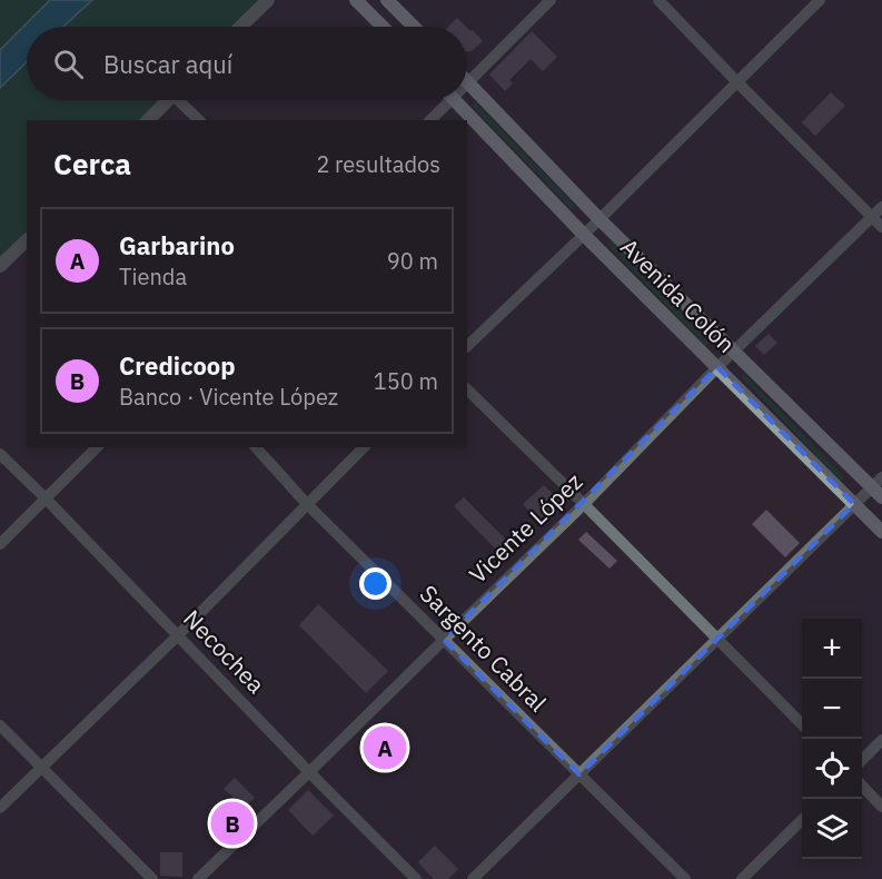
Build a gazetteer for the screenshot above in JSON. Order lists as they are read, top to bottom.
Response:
{
  "streets": {
    "main road": ["Avenida Colón"],
    "street": ["Vicente López", "Sargento Cabral", "Necochea"]
  },
  "crossings": [
    ["Avenida Colón", "Vicente López"],
    ["Vicente López", "Sargento Cabral"],
    ["Vicente López", "Necochea"]
  ],
  "page": {
    "search": "Buscar aquí",
    "heading": ["Cerca", "2 resultados"],
    "list": [
      {
        "mark": "A",
        "name": "Garbarino",
        "note": "Tienda",
        "value": "90 m"
      },
      {
        "mark": "B",
        "name": "Credicoop",
        "note": "Banco · Vicente López",
        "value": "150 m"
      }
    ],
    "map_buttons": ["+", "−"],
    "pins": ["A", "B"]
  }
}
